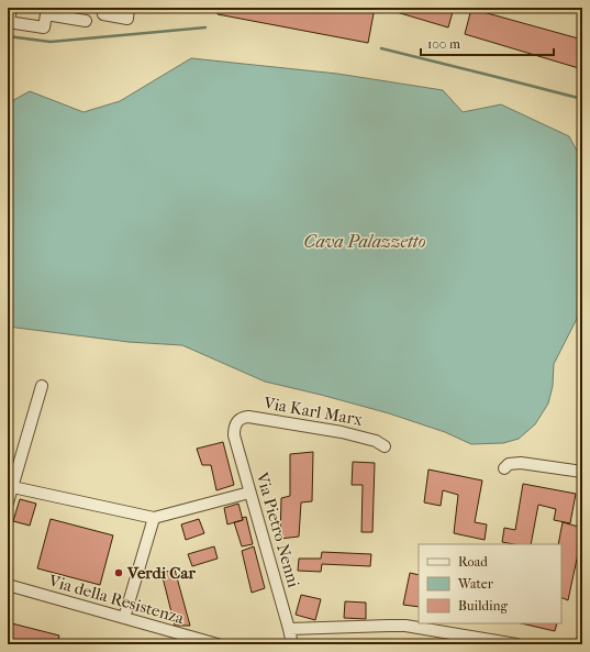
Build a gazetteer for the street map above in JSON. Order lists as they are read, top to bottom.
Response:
{
  "streets": {
    "street": ["Via Karl Marx", "Via Pietro Nenni", "Via della Resistenza"]
  },
  "crossings": [
    ["Via Karl Marx", "Via Pietro Nenni"]
  ],
  "water": ["Cava Palazzetto"],
  "places": ["Verdi Car"],
  "legend": ["Road", "Water", "Building"],
  "scale_bar": "100 m"
}
